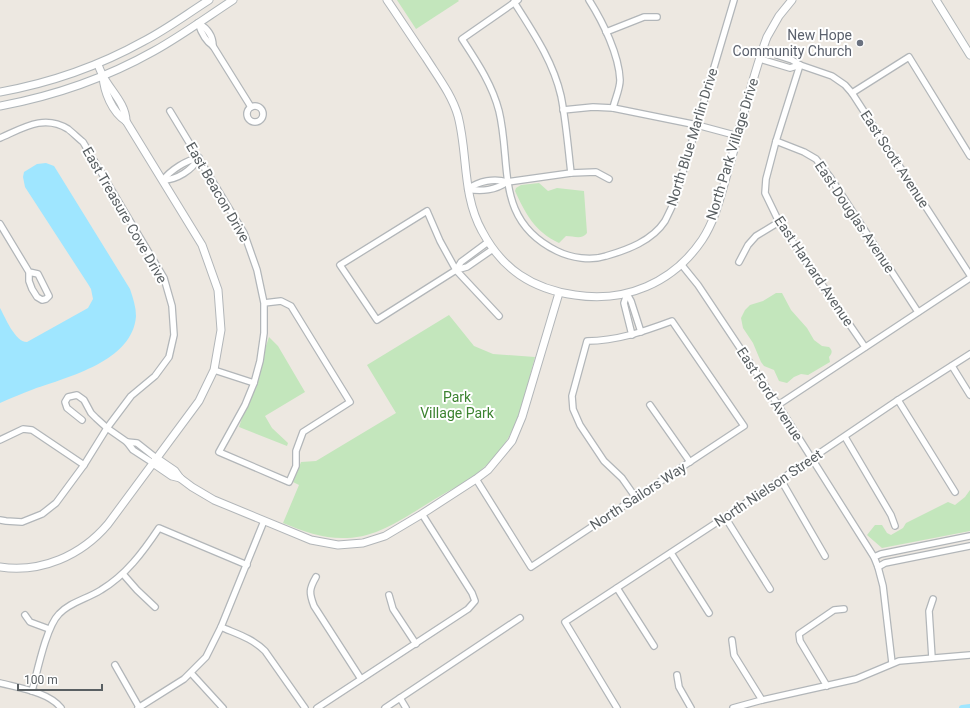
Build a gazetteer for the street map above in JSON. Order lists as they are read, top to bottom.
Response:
{
  "streets": {
    "street": [
      "North Blue Marlin Drive",
      "North Park Village Drive",
      "East Scott Avenue",
      "East Beacon Drive",
      "East Treasure Cove Drive",
      "East Douglas Avenue",
      "East Harvard Avenue",
      "East Ford Avenue",
      "North Nielson Street",
      "North Sailors Way"
    ]
  },
  "crossings": [
    ["North Park Village Drive", "East Scott Avenue"],
    ["North Park Village Drive", "East Ford Avenue"],
    ["East Douglas Avenue", "East Harvard Avenue"],
    ["East Ford Avenue", "North Nielson Street"]
  ],
  "parks": ["Park Village Park"],
  "places": ["New Hope Community Church"],
  "scale_bar": "100 m"
}
